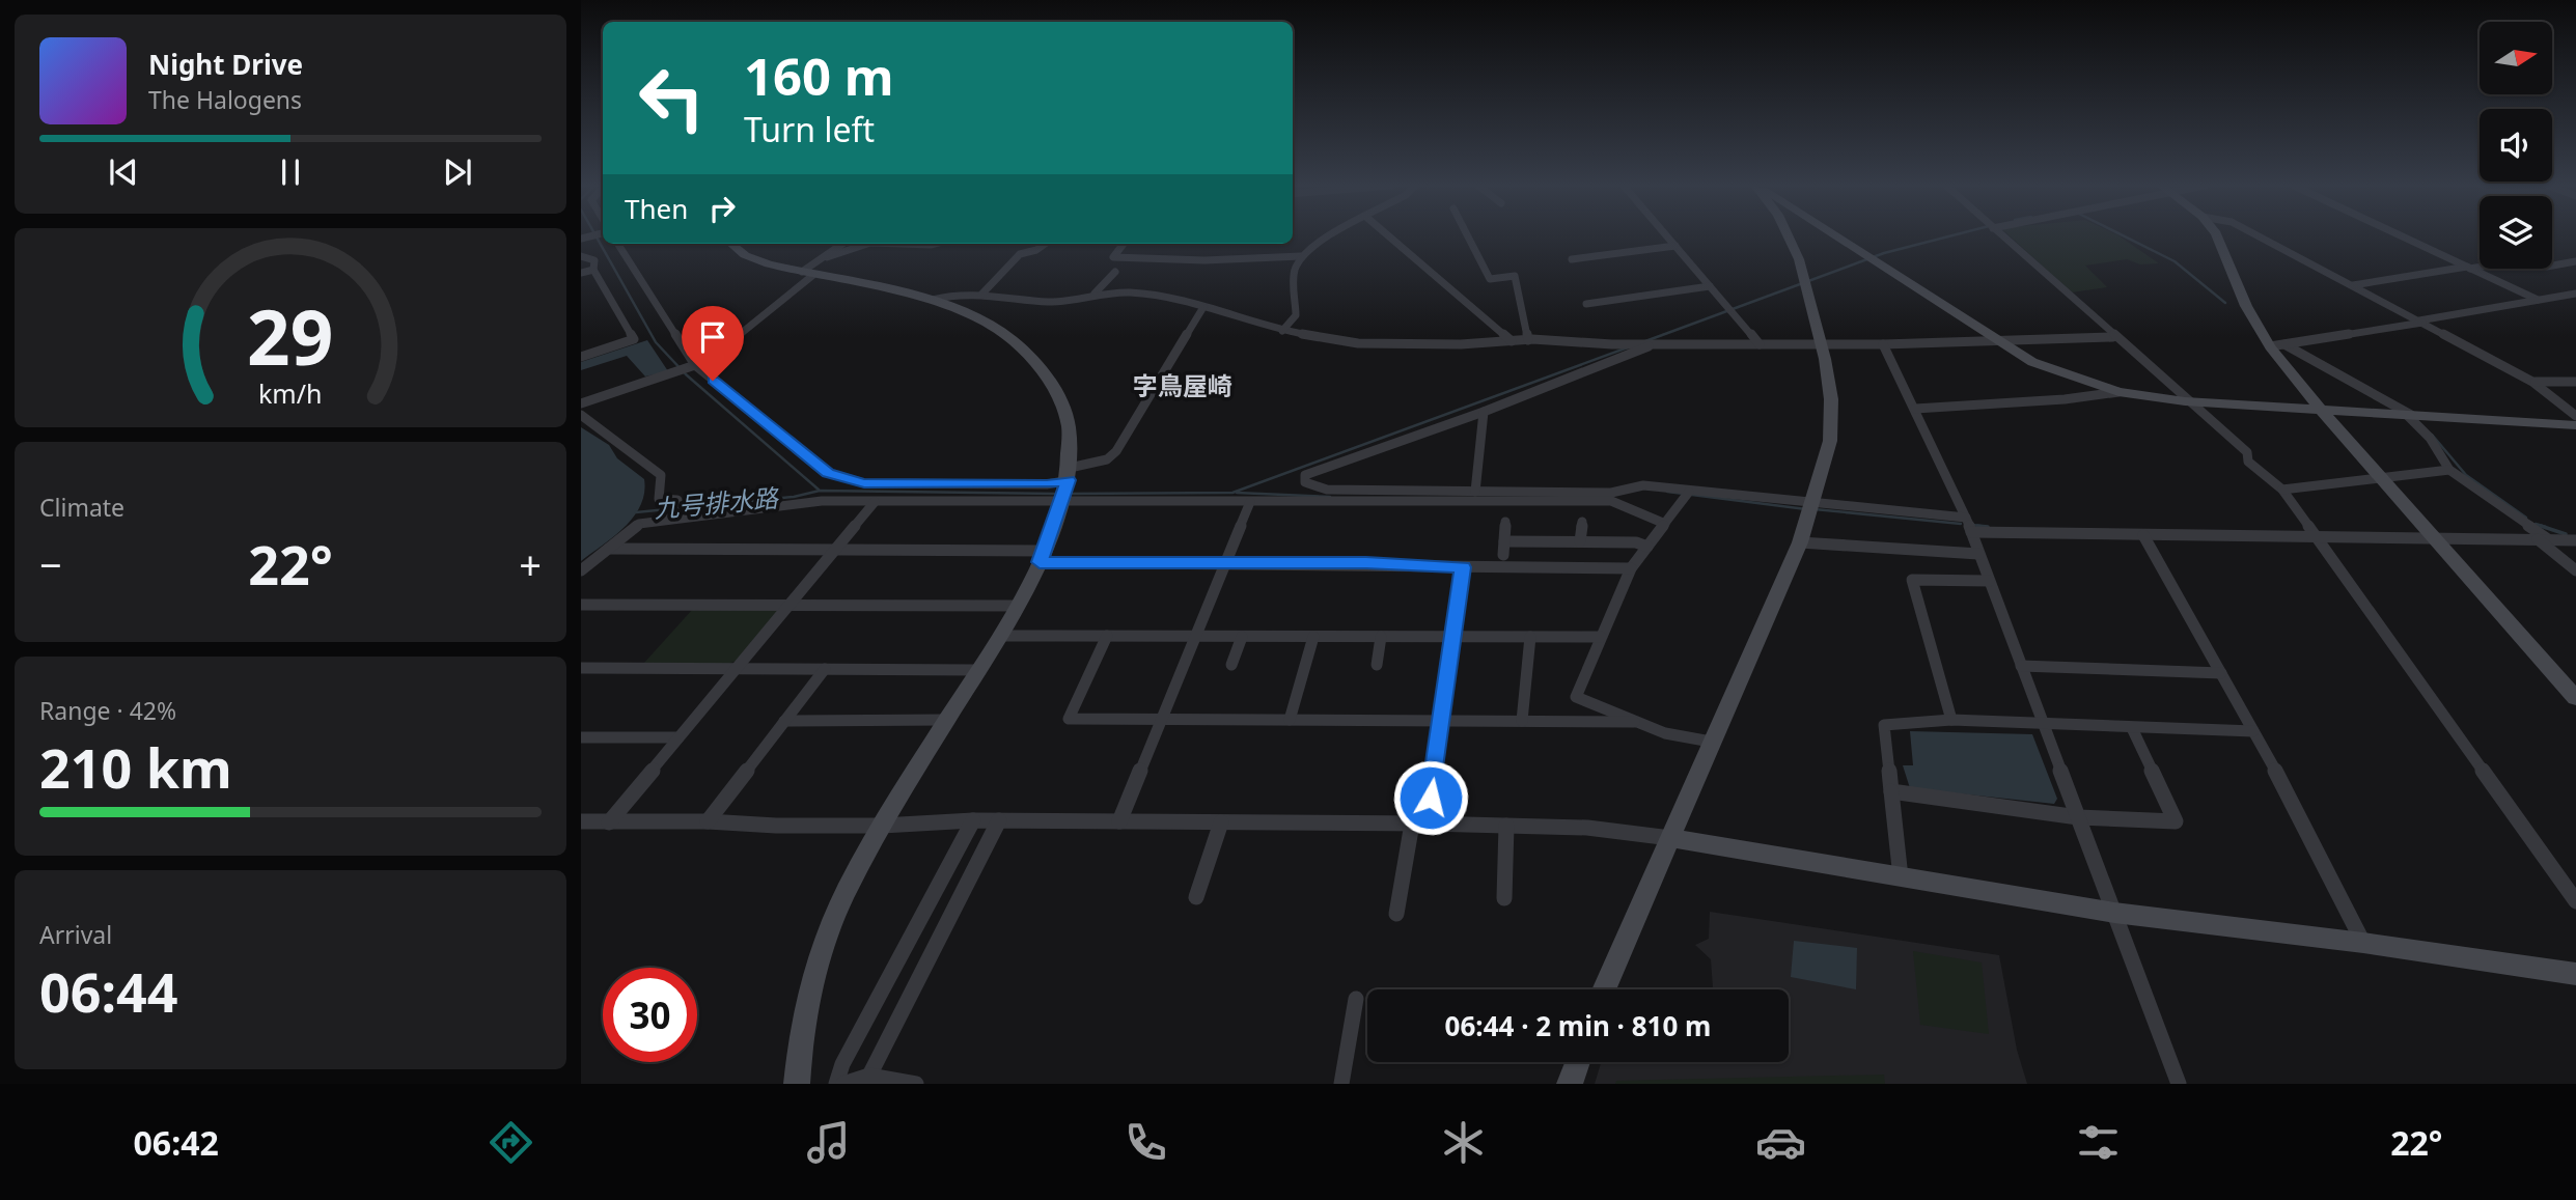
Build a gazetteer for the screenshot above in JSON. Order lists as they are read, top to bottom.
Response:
{
  "districts": ["字鳥屋崎"],
  "water": ["九号排水路"],
  "north": "right",
  "page": {
    "turn": ["160 m", "Turn left"],
    "song": ["Night Drive", "The Halogens"],
    "then": "Then",
    "tile": [
      "Climate",
      ["Range · 42%", "210 km"],
      ["Arrival", "06:44"]
    ],
    "heat": ["−", "22°", "+"],
    "limit": "30",
    "trip": "06:44 · 2 min · 810 m",
    "tabs": ["06:42", "22°"],
    "gauge": ["29", "km/h"]
  }
}
